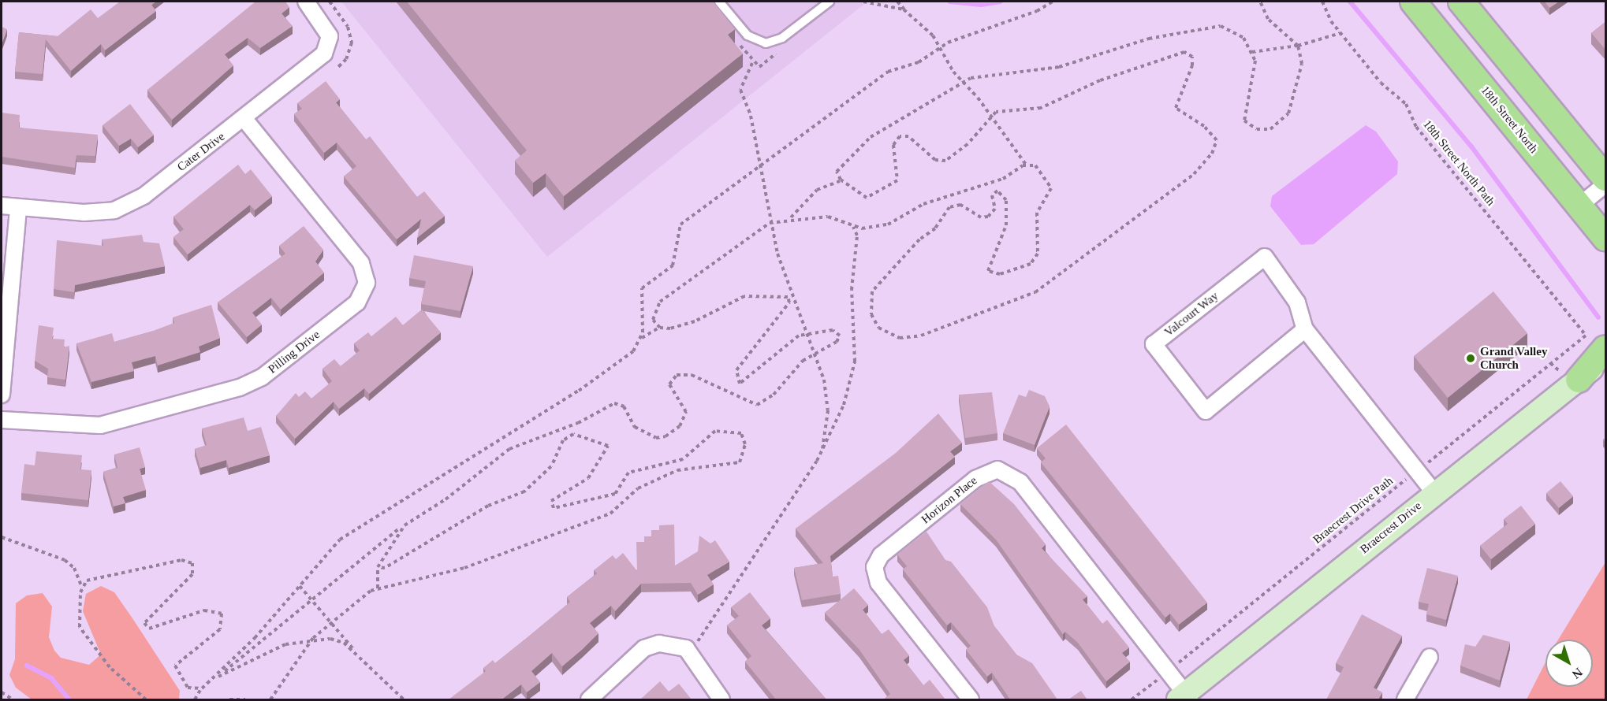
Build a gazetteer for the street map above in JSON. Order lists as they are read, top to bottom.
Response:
{
  "streets": {
    "main road": ["18th Street North"],
    "street": [
      "Cater Drive",
      "Valcourt Way",
      "Pilling Drive",
      "Horizon Place",
      "Braecrest Drive"
    ],
    "path": ["18th Street North Path", "Braecrest Drive Path"]
  },
  "crossings": [
    ["Cater Drive", "Pilling Drive"],
    ["18th Street North Path", "Braecrest Drive Path"],
    ["Valcourt Way", "Braecrest Drive Path"],
    ["Valcourt Way", "Braecrest Drive"],
    ["Horizon Place", "Braecrest Drive Path"],
    ["Horizon Place", "Braecrest Drive"]
  ],
  "places": ["Grand Valley Church"],
  "north": "bottom right"
}
